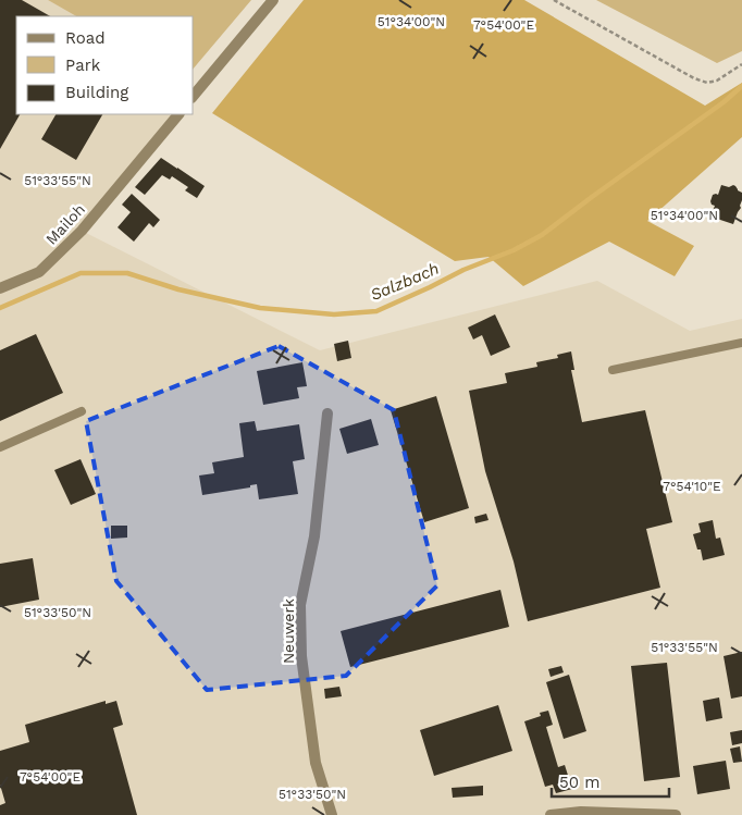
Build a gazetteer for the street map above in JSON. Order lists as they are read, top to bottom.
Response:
{
  "streets": {
    "street": ["Mailoh", "Neuwerk"]
  },
  "water": ["Salzbach"],
  "legend": ["Road", "Park", "Building"],
  "scale_bar": "50 m",
  "coordinates": [
    "51°34'00\"N",
    "7°54'00\"E",
    "51°33'55\"N",
    "7°54'10\"E",
    "51°33'50\"N"
  ]
}
